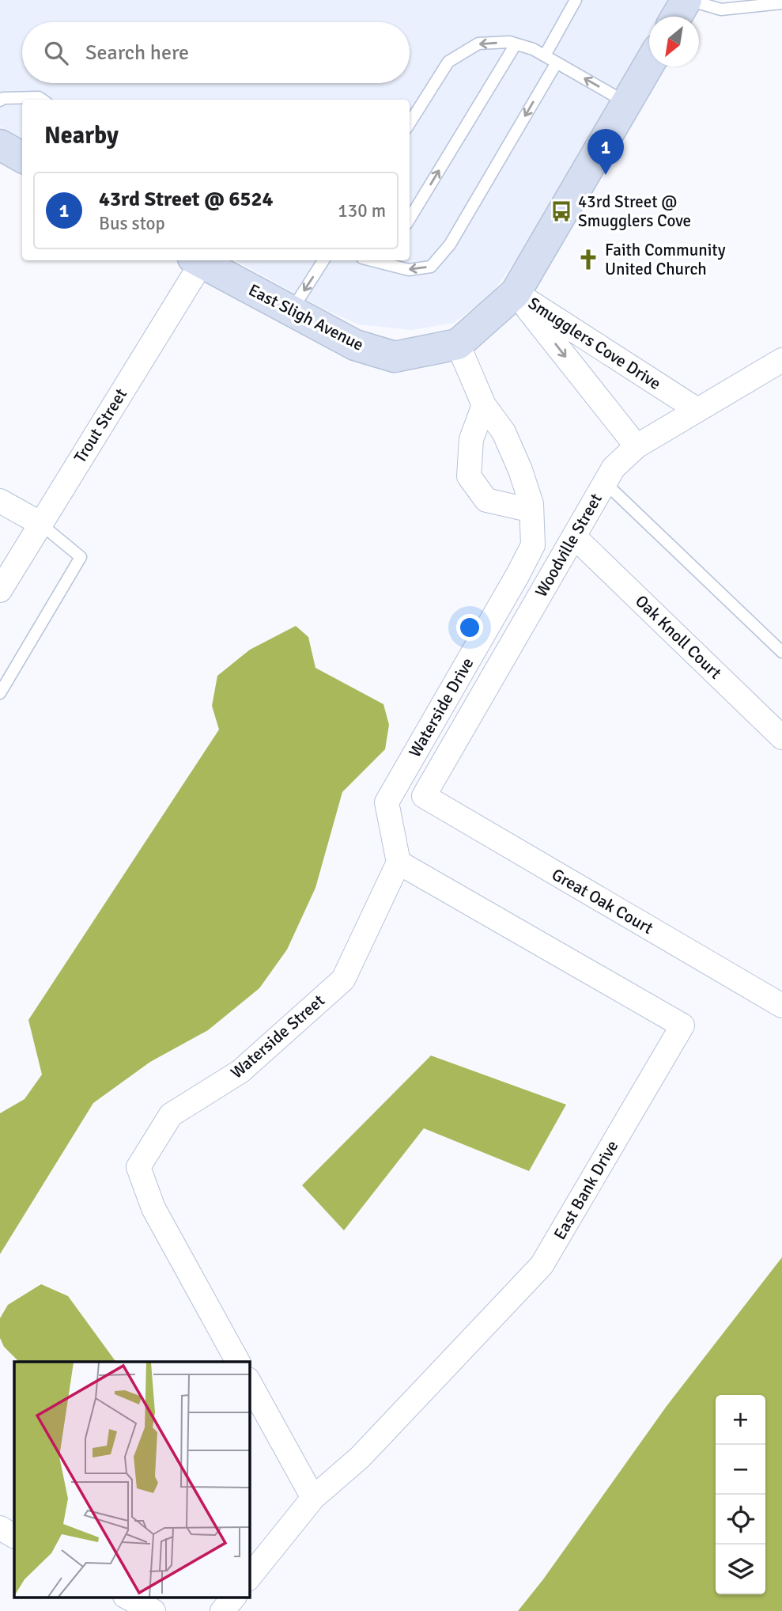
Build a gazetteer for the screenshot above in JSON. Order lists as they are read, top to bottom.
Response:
{
  "streets": {
    "street": [
      "East Sligh Avenue",
      "Smugglers Cove Drive",
      "Trout Street",
      "Woodville Street",
      "Oak Knoll Court",
      "Waterside Drive",
      "Great Oak Court",
      "Waterside Street",
      "East Bank Drive"
    ]
  },
  "crossings": [
    ["East Sligh Avenue", "Waterside Drive"],
    ["Smugglers Cove Drive", "Woodville Street"],
    ["Woodville Street", "Oak Knoll Court"],
    ["Woodville Street", "Great Oak Court"],
    ["Waterside Drive", "Waterside Street"],
    ["Waterside Drive", "East Bank Drive"],
    ["Waterside Street", "East Bank Drive"]
  ],
  "places": {
    "bus stop": ["43rd Street @ Smugglers Cove"],
    "church": ["Faith Community United Church"]
  },
  "north": "bottom left",
  "page": {
    "search": "Search here",
    "heading": "Nearby",
    "pins": "1",
    "list": [
      {
        "mark": "1",
        "name": "43rd Street @ 6524",
        "note": "Bus stop",
        "value": "130 m"
      }
    ],
    "map_buttons": ["+", "−"]
  }
}
